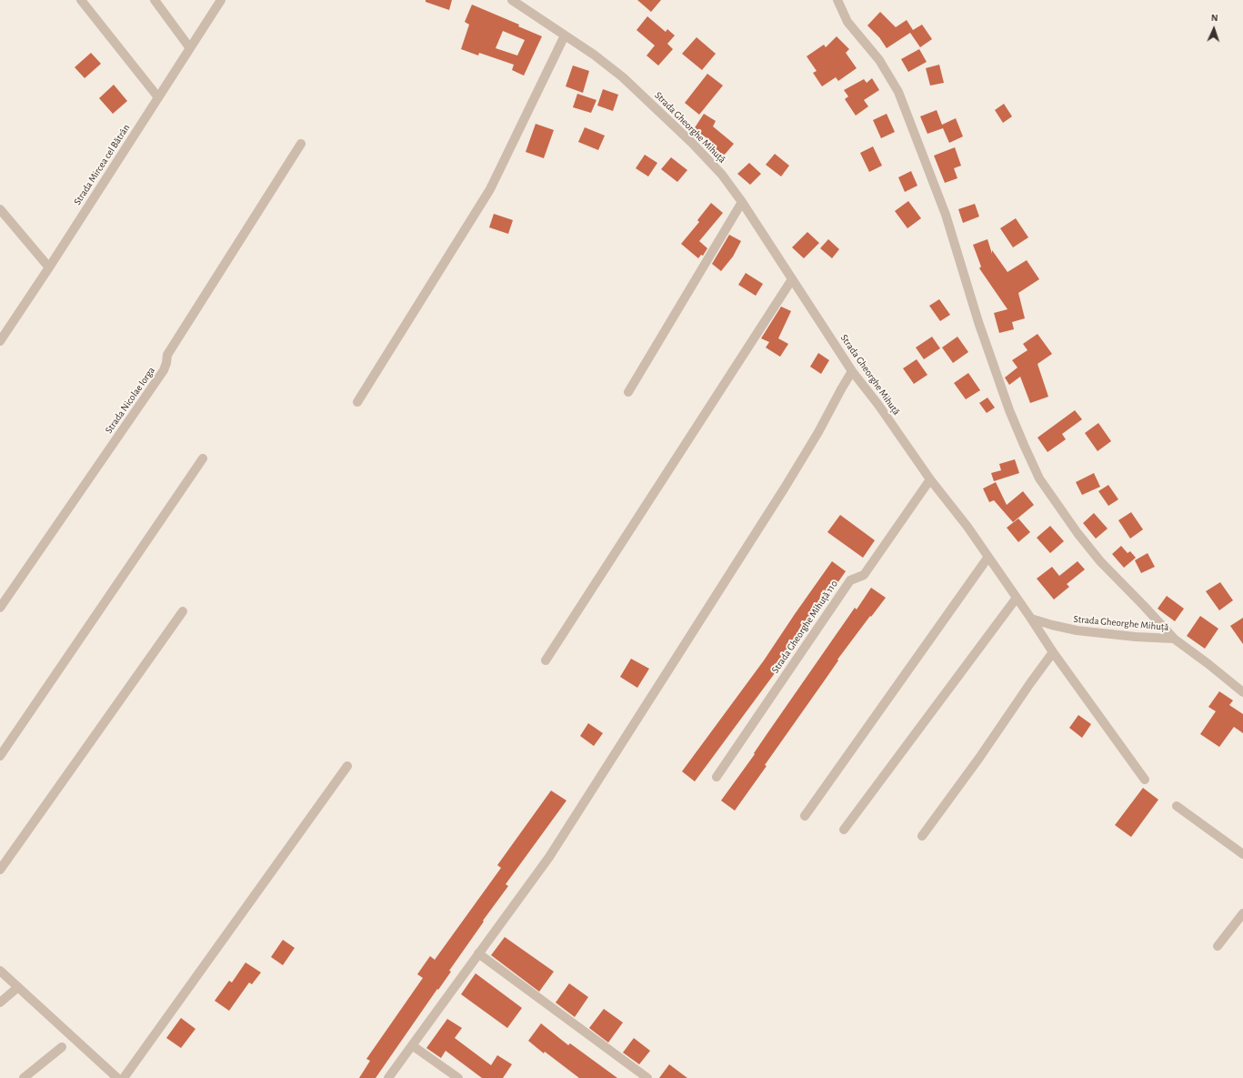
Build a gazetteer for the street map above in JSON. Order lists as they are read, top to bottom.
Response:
{
  "streets": {
    "street": [
      "Strada Gheorghe Mihuță",
      "Strada Mircea cel Bătrân",
      "Strada Nicolae Iorga",
      "Strada Gheorghe Mihuță 110"
    ]
  },
  "crossings": [
    ["Strada Gheorghe Mihuță", "Strada Gheorghe Mihuță 110"]
  ],
  "north": "top"
}
